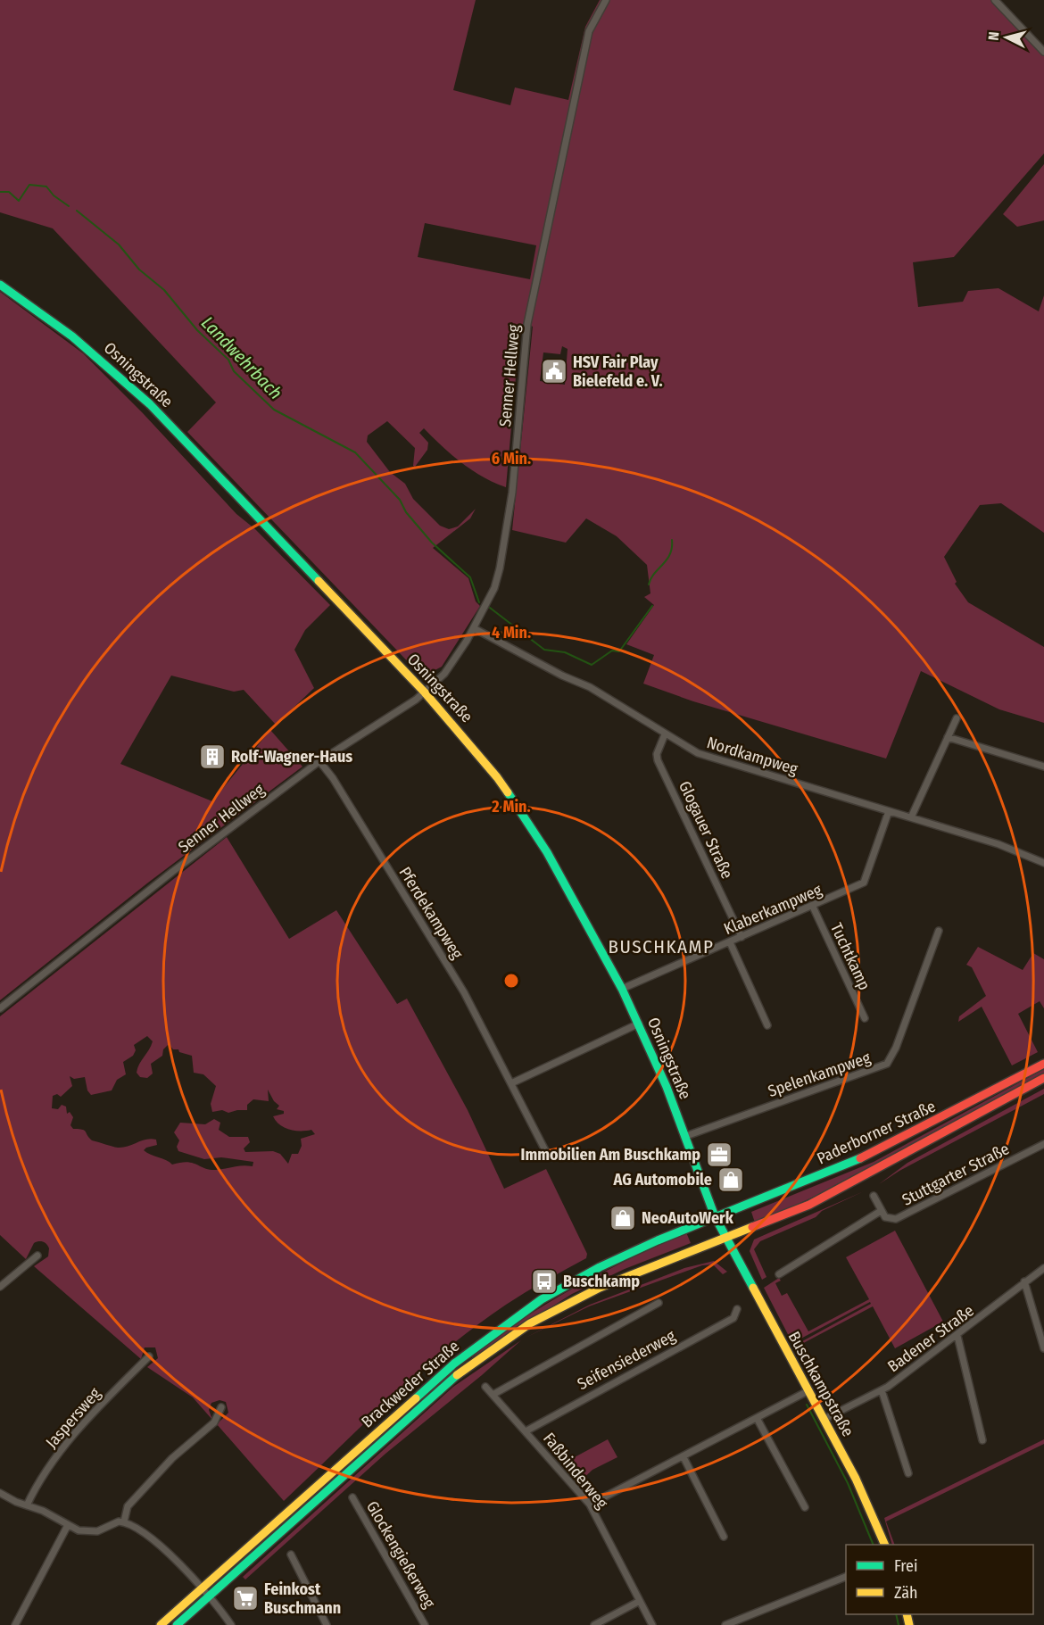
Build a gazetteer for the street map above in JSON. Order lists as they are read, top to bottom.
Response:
{
  "streets": {
    "main road": [
      "Osningstraße",
      "Paderborner Straße",
      "Brackweder Straße",
      "Buschkampstraße"
    ],
    "street": [
      "Senner Hellweg",
      "Nordkampweg",
      "Glogauer Straße",
      "Klaberkampweg",
      "Pferdekampweg",
      "Tuchtkamp",
      "Spelenkampweg",
      "Stuttgarter Straße",
      "Badener Straße",
      "Seifensiederweg",
      "Jaspersweg",
      "Faßbinderweg",
      "Glockengießerweg"
    ]
  },
  "crossings": [
    ["Osningstraße", "Senner Hellweg"],
    ["Osningstraße", "Klaberkampweg"],
    ["Osningstraße", "Spelenkampweg"],
    ["Osningstraße", "Paderborner Straße"],
    ["Osningstraße", "Brackweder Straße"],
    ["Osningstraße", "Buschkampstraße"],
    ["Senner Hellweg", "Nordkampweg"],
    ["Senner Hellweg", "Pferdekampweg"],
    ["Nordkampweg", "Glogauer Straße"],
    ["Nordkampweg", "Klaberkampweg"],
    ["Glogauer Straße", "Klaberkampweg"],
    ["Klaberkampweg", "Tuchtkamp"],
    ["Paderborner Straße", "Brackweder Straße"],
    ["Paderborner Straße", "Buschkampstraße"],
    ["Badener Straße", "Buschkampstraße"],
    ["Seifensiederweg", "Faßbinderweg"],
    ["Brackweder Straße", "Buschkampstraße"]
  ],
  "districts": ["BUSCHKAMP"],
  "water": ["Landwehrbach"],
  "places": {
    "public building": ["HSV Fair Play Bielefeld e. V."],
    "building": ["Rolf-Wagner-Haus"],
    "office": ["Immobilien Am Buschkamp"],
    "shop": ["AG Automobile", "NeoAutoWerk"],
    "bus stop": ["Buschkamp"],
    "supermarket": ["Feinkost Buschmann"]
  },
  "legend": ["Frei", "Zäh"],
  "north": "left",
  "rings": ["6 Min.", "4 Min.", "2 Min."]
}
